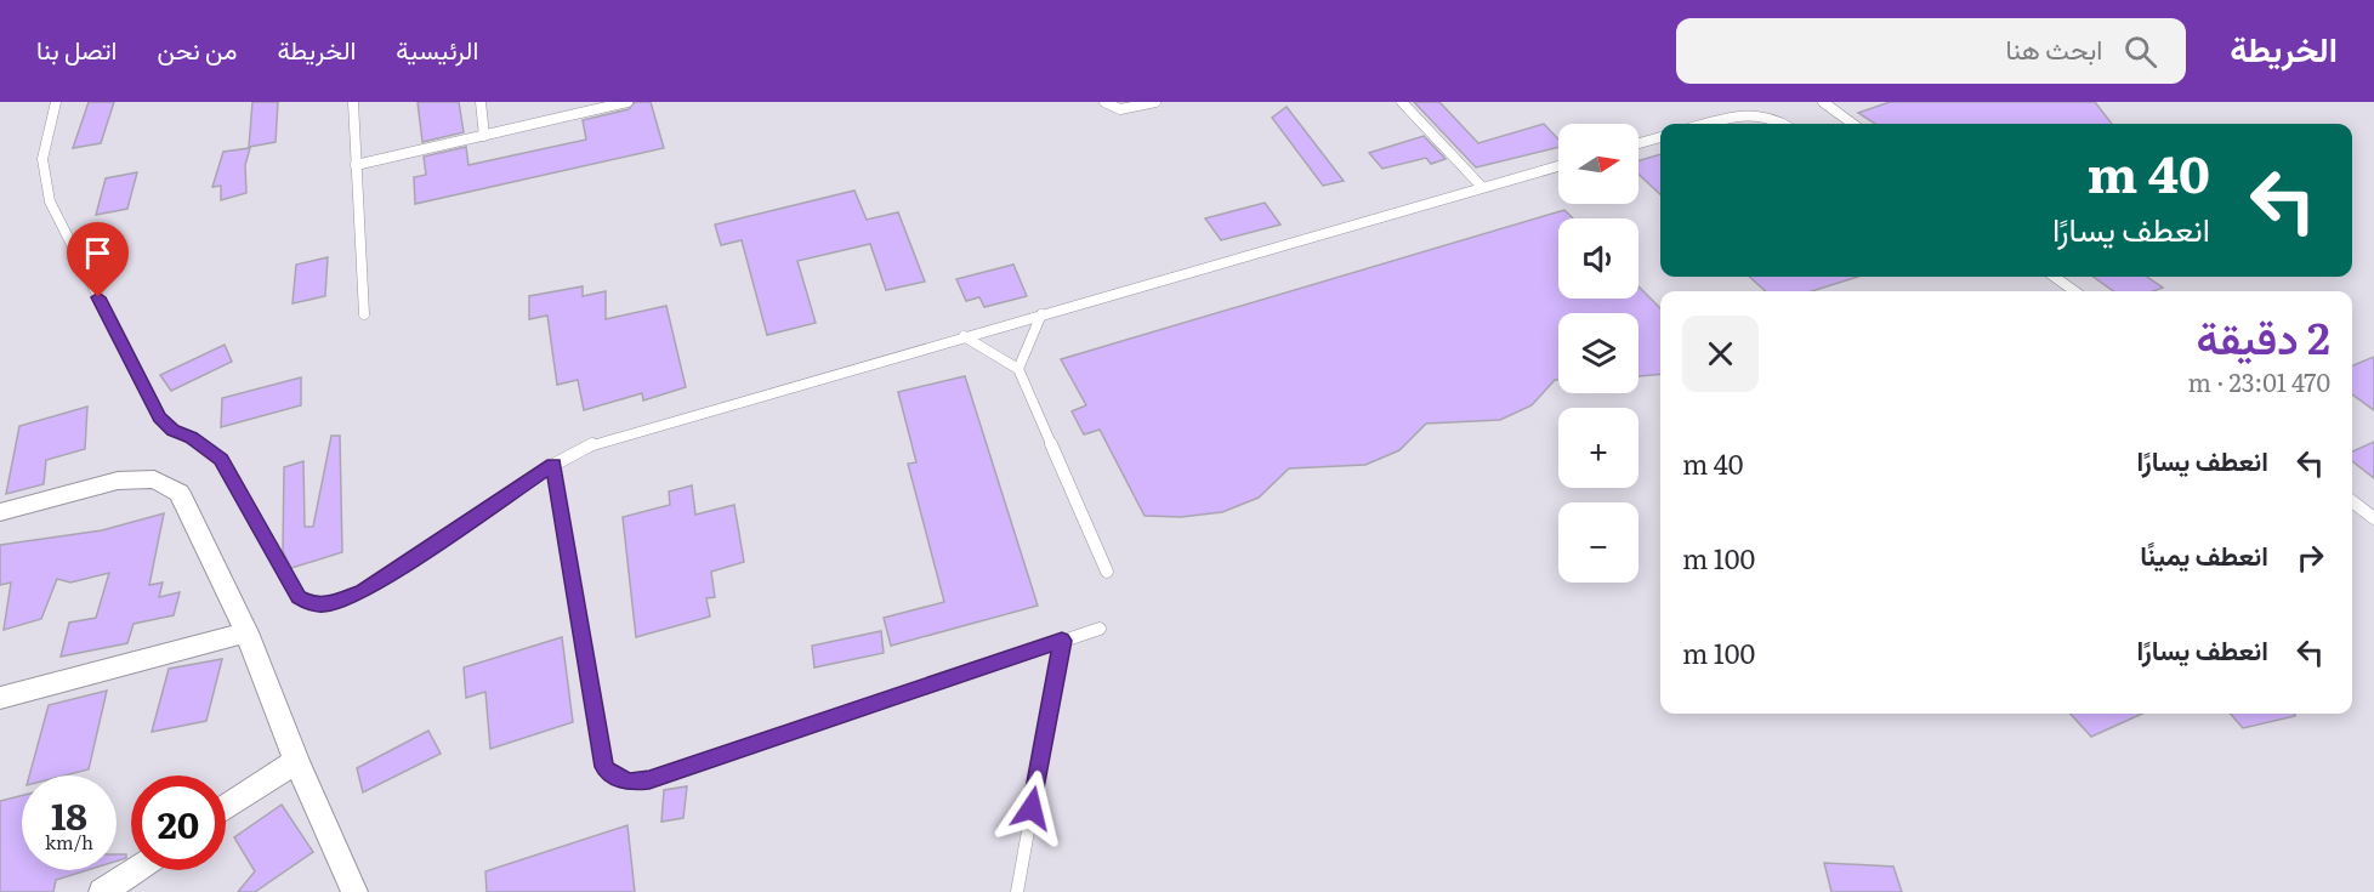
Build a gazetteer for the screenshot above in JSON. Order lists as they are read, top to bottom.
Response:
{
  "north": "right",
  "page": {
    "header": "الخريطة",
    "search": "ابحث هنا",
    "nav": [
      "الرئيسية",
      "الخريطة",
      "من نحن",
      "اتصل بنا"
    ],
    "map_buttons": ["+", "−"],
    "turn": ["40 m", "انعطف يسارًا"],
    "heading": ["2 دقيقة", "470 m · 23:01"],
    "list": [
      {
        "name": "انعطف يسارًا",
        "value": "40 m"
      },
      {
        "name": "انعطف يمينًا",
        "value": "100 m"
      },
      {
        "name": "انعطف يسارًا",
        "value": "100 m"
      }
    ],
    "speed": "18 km/h",
    "limit": "20"
  }
}
